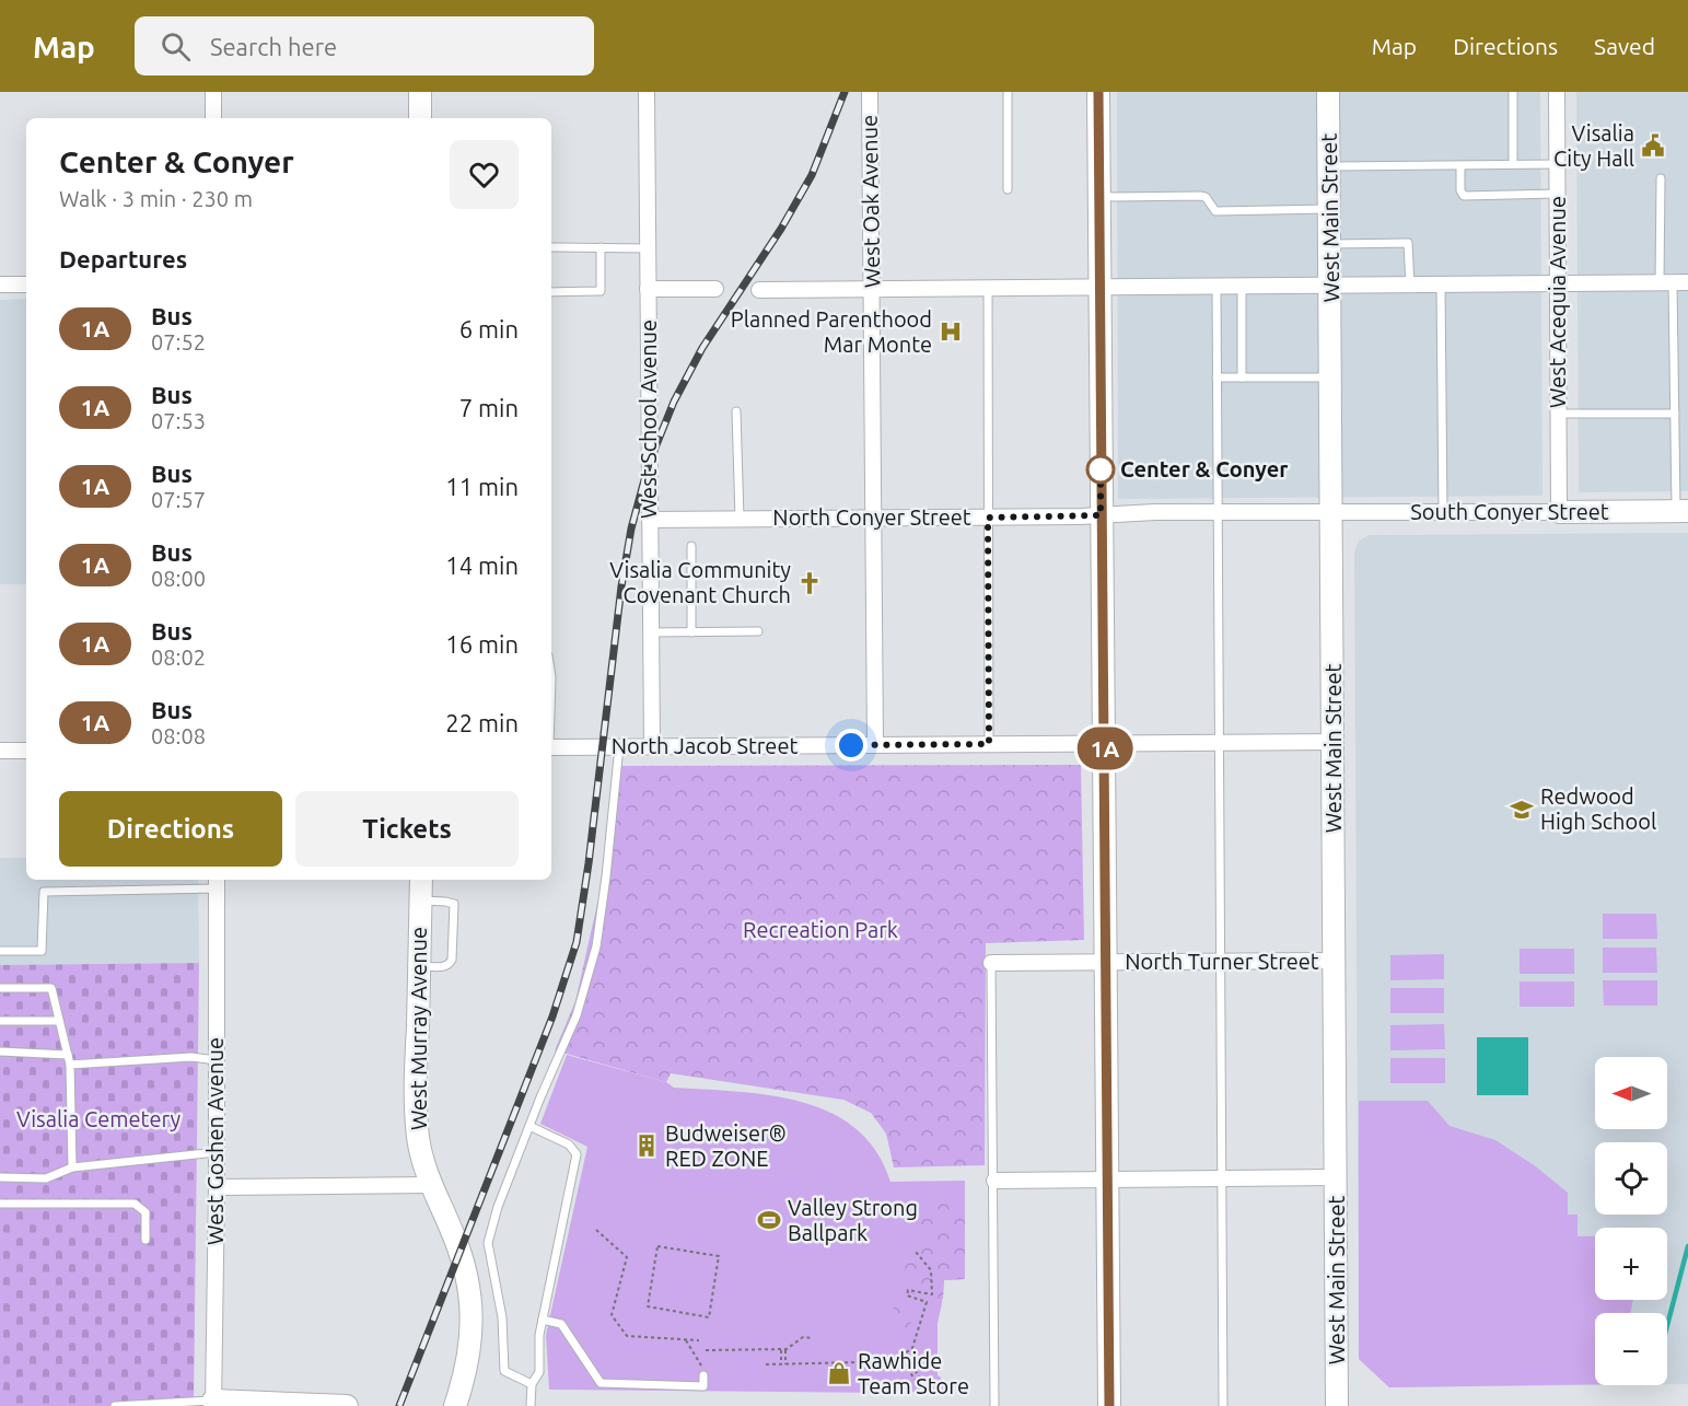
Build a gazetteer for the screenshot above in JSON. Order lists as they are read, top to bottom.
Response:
{
  "streets": {
    "street": [
      "West Oak Avenue",
      "West Main Street",
      "West Acequia Avenue",
      "West School Avenue",
      "South Conyer Street",
      "North Conyer Street",
      "North Jacob Street",
      "North Turner Street",
      "West Murray Avenue",
      "West Goshen Avenue"
    ]
  },
  "crossings": [
    ["West Oak Avenue", "North Conyer Street"],
    ["West Oak Avenue", "North Jacob Street"],
    ["West Main Street", "South Conyer Street"],
    ["West Main Street", "North Conyer Street"],
    ["West Main Street", "North Jacob Street"],
    ["West Main Street", "North Turner Street"],
    ["West Acequia Avenue", "South Conyer Street"],
    ["West School Avenue", "North Conyer Street"],
    ["West School Avenue", "North Jacob Street"],
    ["South Conyer Street", "North Conyer Street"]
  ],
  "parks": ["Recreation Park", "Visalia Cemetery"],
  "places": {
    "public building": ["Visalia City Hall"],
    "hospital": ["Planned Parenthood Mar Monte"],
    "other": ["Center & Conyer"],
    "church": ["Visalia Community Covenant Church"],
    "school or university": ["Redwood High School"],
    "building": ["Budweiser® RED ZONE"],
    "sports": ["Valley Strong Ballpark"],
    "shop": ["Rawhide Team Store"]
  },
  "lines": ["bus line 1A"],
  "north": "left",
  "page": {
    "header": "Map",
    "search": "Search here",
    "nav": ["Map", "Directions", "Saved"],
    "on_map": "1A",
    "heading": [
      ["Center & Conyer", "Walk · 3 min · 230 m"],
      "Departures"
    ],
    "list": [
      {
        "mark": "1A",
        "name": "Bus",
        "note": "07:52",
        "value": "6 min"
      },
      {
        "mark": "1A",
        "name": "Bus",
        "note": "07:53",
        "value": "7 min"
      },
      {
        "mark": "1A",
        "name": "Bus",
        "note": "07:57",
        "value": "11 min"
      },
      {
        "mark": "1A",
        "name": "Bus",
        "note": "08:00",
        "value": "14 min"
      },
      {
        "mark": "1A",
        "name": "Bus",
        "note": "08:02",
        "value": "16 min"
      },
      {
        "mark": "1A",
        "name": "Bus",
        "note": "08:08",
        "value": "22 min"
      }
    ],
    "buttons": ["Directions", "Tickets"],
    "map_buttons": ["+", "−"]
  }
}
